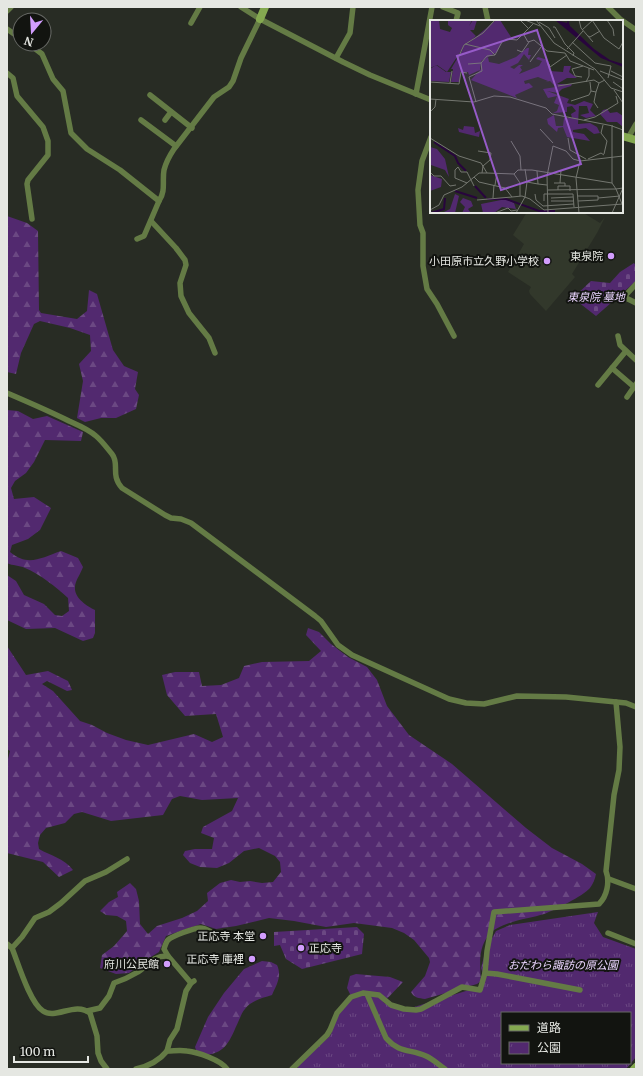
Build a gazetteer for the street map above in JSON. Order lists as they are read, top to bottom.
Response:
{
  "parks": ["東泉院 墓地", "おだわら諏訪の原公園"],
  "places": [
    "東泉院",
    "小田原市立久野小学校",
    "正応寺 本堂",
    "正応寺",
    "正応寺 庫裡",
    "府川公民館"
  ],
  "legend": ["道路", "公園"],
  "scale_bar": "100 m",
  "north": "bottom"
}
